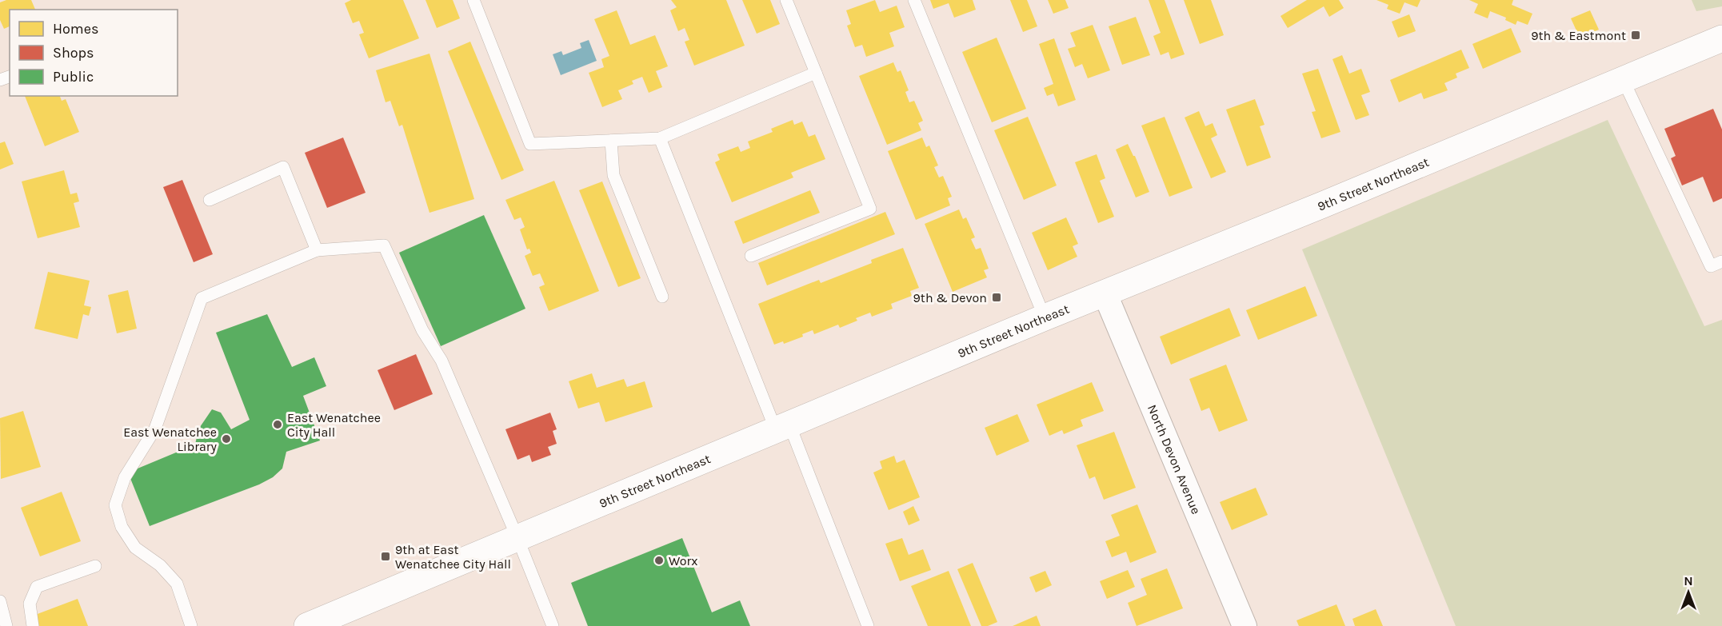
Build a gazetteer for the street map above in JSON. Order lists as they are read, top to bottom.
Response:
{
  "streets": {
    "main road": ["9th Street Northeast"],
    "street": ["North Devon Avenue"]
  },
  "crossings": [
    ["9th Street Northeast", "North Devon Avenue"]
  ],
  "places": {
    "transit": ["9th & Eastmont", "9th & Devon", "9th at East Wenatchee City Hall"],
    "other": ["East Wenatchee City Hall", "East Wenatchee Library", "Worx"]
  },
  "legend": ["Homes", "Shops", "Public"],
  "north": "top"
}
